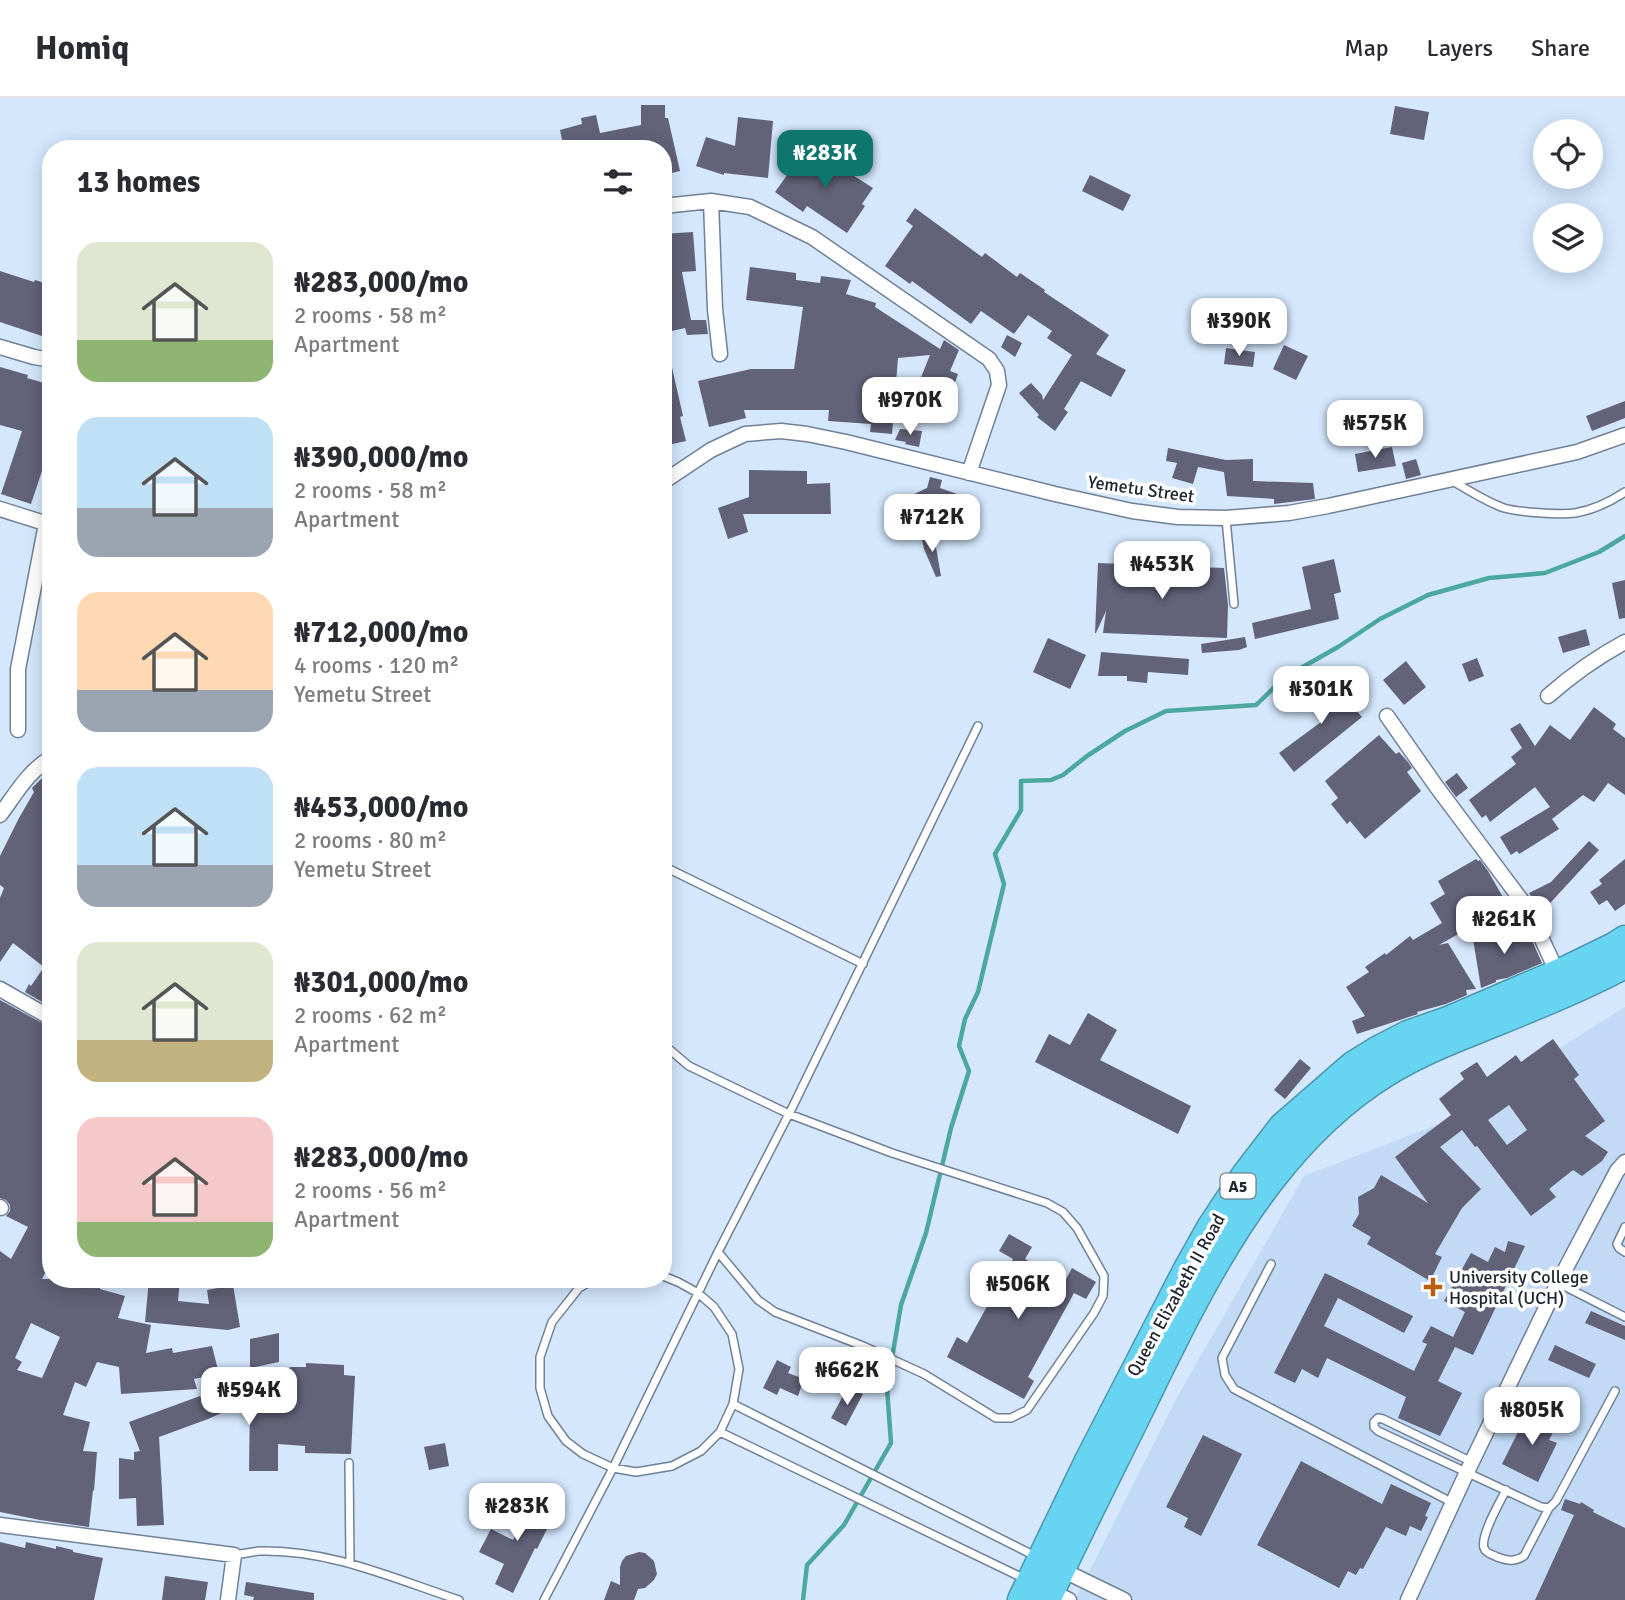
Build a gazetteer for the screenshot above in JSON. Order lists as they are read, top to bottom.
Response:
{
  "streets": {
    "highway": ["A5", "Queen Elizabeth II Road"],
    "street": ["Yemetu Street"]
  },
  "places": {
    "health": ["University College Hospital (UCH)"]
  },
  "page": {
    "header": "Homiq",
    "nav": ["Map", "Layers", "Share"],
    "price": [
      "₦283K",
      "₦390K",
      "₦970K",
      "₦575K",
      "₦712K",
      "₦453K",
      "₦301K",
      "₦261K",
      "₦506K",
      "₦662K",
      "₦594K",
      "₦805K",
      "₦283K"
    ],
    "heading": "13 homes",
    "list": [
      {
        "name": "₦283,000/mo",
        "note": "2 rooms · 58 m² · Apartment"
      },
      {
        "name": "₦390,000/mo",
        "note": "2 rooms · 58 m² · Apartment"
      },
      {
        "name": "₦712,000/mo",
        "note": "4 rooms · 120 m² · Yemetu Street"
      },
      {
        "name": "₦453,000/mo",
        "note": "2 rooms · 80 m² · Yemetu Street"
      },
      {
        "name": "₦301,000/mo",
        "note": "2 rooms · 62 m² · Apartment"
      },
      {
        "name": "₦283,000/mo",
        "note": "2 rooms · 56 m² · Apartment"
      }
    ]
  }
}
